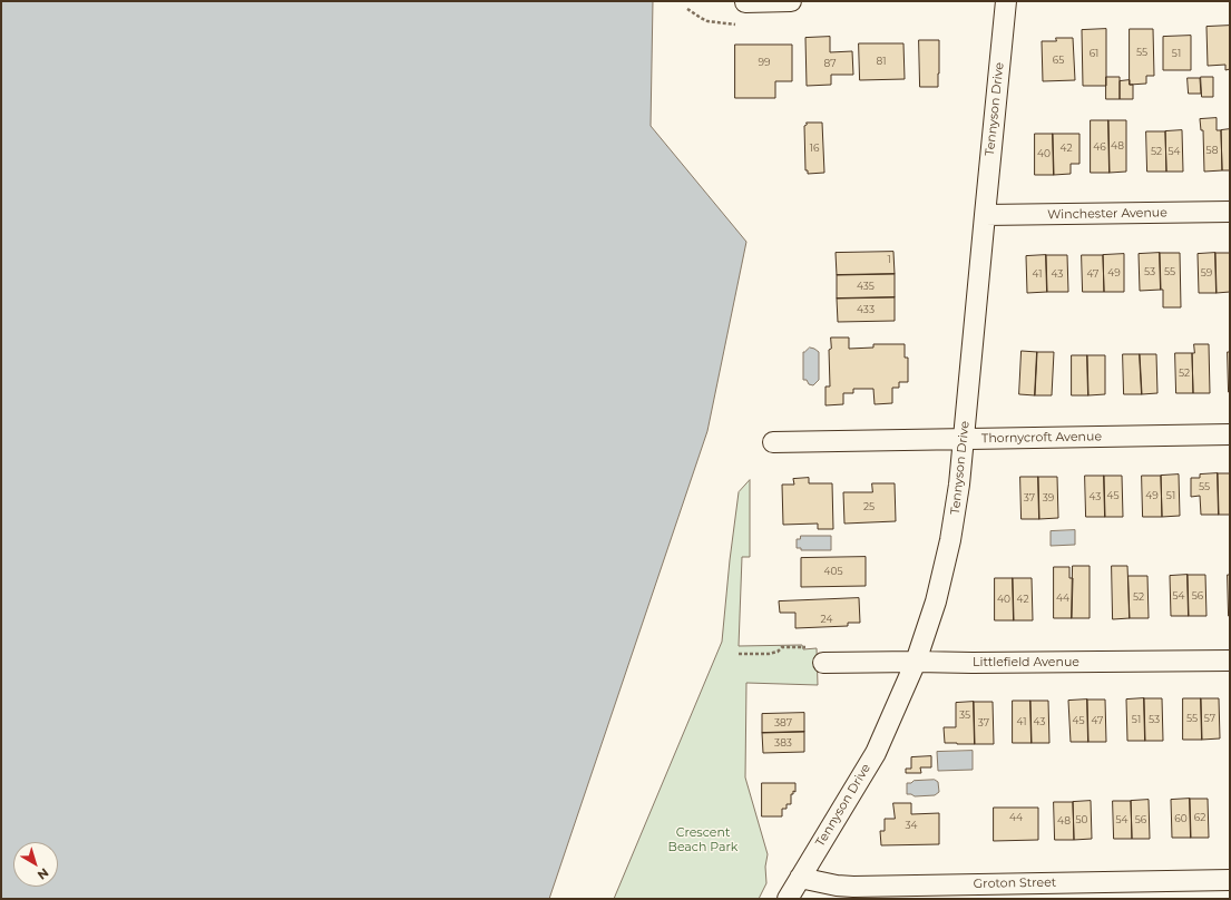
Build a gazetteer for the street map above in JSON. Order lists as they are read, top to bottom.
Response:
{
  "streets": {
    "street": [
      "Tennyson Drive",
      "Winchester Avenue",
      "Thornycroft Avenue",
      "Littlefield Avenue",
      "Groton Street"
    ]
  },
  "crossings": [
    ["Tennyson Drive", "Winchester Avenue"],
    ["Tennyson Drive", "Thornycroft Avenue"],
    ["Tennyson Drive", "Littlefield Avenue"],
    ["Tennyson Drive", "Groton Street"]
  ],
  "parks": ["Crescent Beach Park"],
  "house_numbers": [
    "55",
    "61",
    "51",
    "65",
    "81",
    "99",
    "87",
    "48",
    "46",
    "16",
    "42",
    "58",
    "52",
    "54",
    "40",
    "1",
    "53",
    "55",
    "49",
    "59",
    "41",
    "43",
    "47",
    "435",
    "433",
    "52",
    "55",
    "45",
    "49",
    "51",
    "43",
    "37",
    "39",
    "25",
    "405",
    "54",
    "56",
    "52",
    "44",
    "40",
    "42",
    "24",
    "35",
    "55",
    "57",
    "51",
    "53",
    "45",
    "47",
    "41",
    "43",
    "387",
    "37",
    "383",
    "44",
    "62",
    "60",
    "50",
    "54",
    "56",
    "48",
    "34"
  ],
  "north": "bottom right"
}
